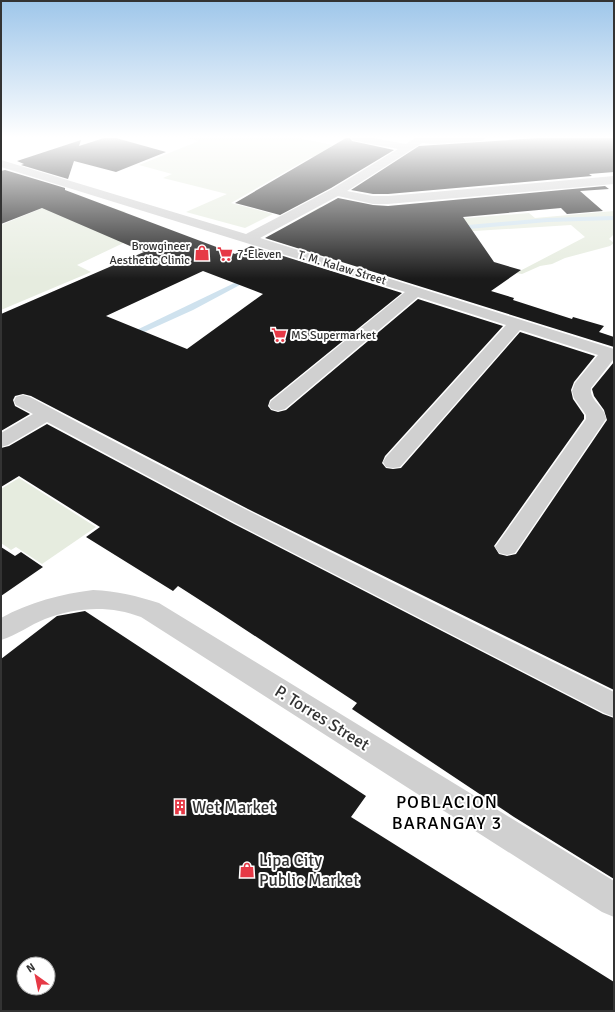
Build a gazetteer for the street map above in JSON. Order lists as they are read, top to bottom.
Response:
{
  "streets": {
    "street": ["T. M. Kalaw Street", "P. Torres Street"]
  },
  "districts": ["POBLACION BARANGAY 3"],
  "places": {
    "shop": ["Browgineer Aesthetic Clinic", "Lipa City Public Market"],
    "supermarket": ["7-Eleven", "MS Supermarket"],
    "building": ["Wet Market"]
  },
  "north": "top left"
}
